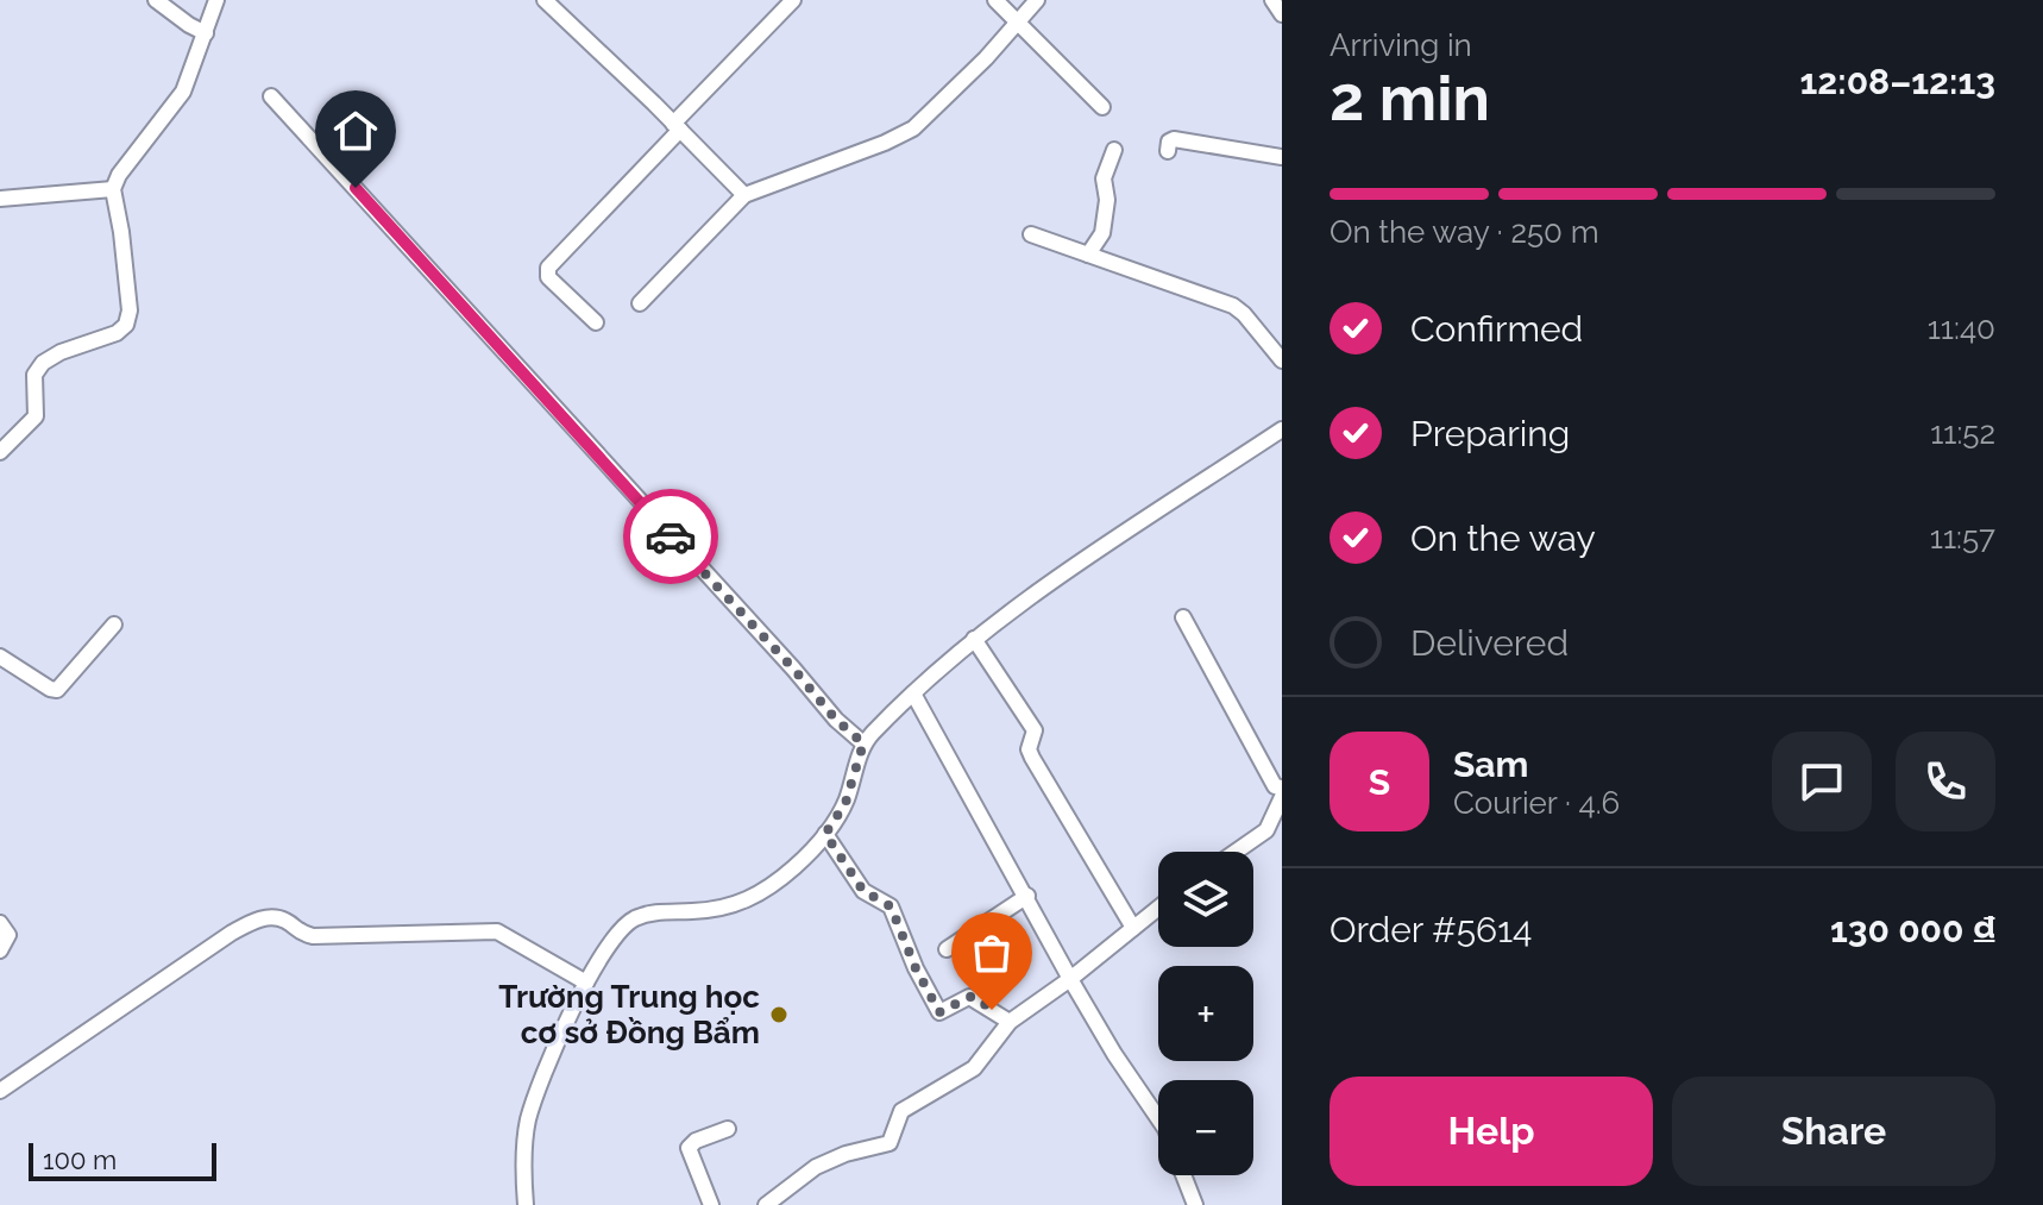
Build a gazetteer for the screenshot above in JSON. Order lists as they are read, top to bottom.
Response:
{
  "places": ["Trường Trung học cơ sở Đồng Bẩm"],
  "scale_bar": "100 m",
  "page": {
    "heading": ["2 min", "Arriving in", "12:08–12:13"],
    "panel": [
      "Sam",
      "Courier · 4.6",
      "Order #5614",
      "130 000 ₫"
    ],
    "bar": "On the way · 250 m",
    "list": [
      ["Confirmed", "11:40"],
      ["Preparing", "11:52"],
      ["On the way", "11:57"],
      "Delivered"
    ],
    "round": "S",
    "map_buttons": ["+", "−"],
    "buttons": ["Help", "Share"],
    "scale": "100 m"
  }
}
